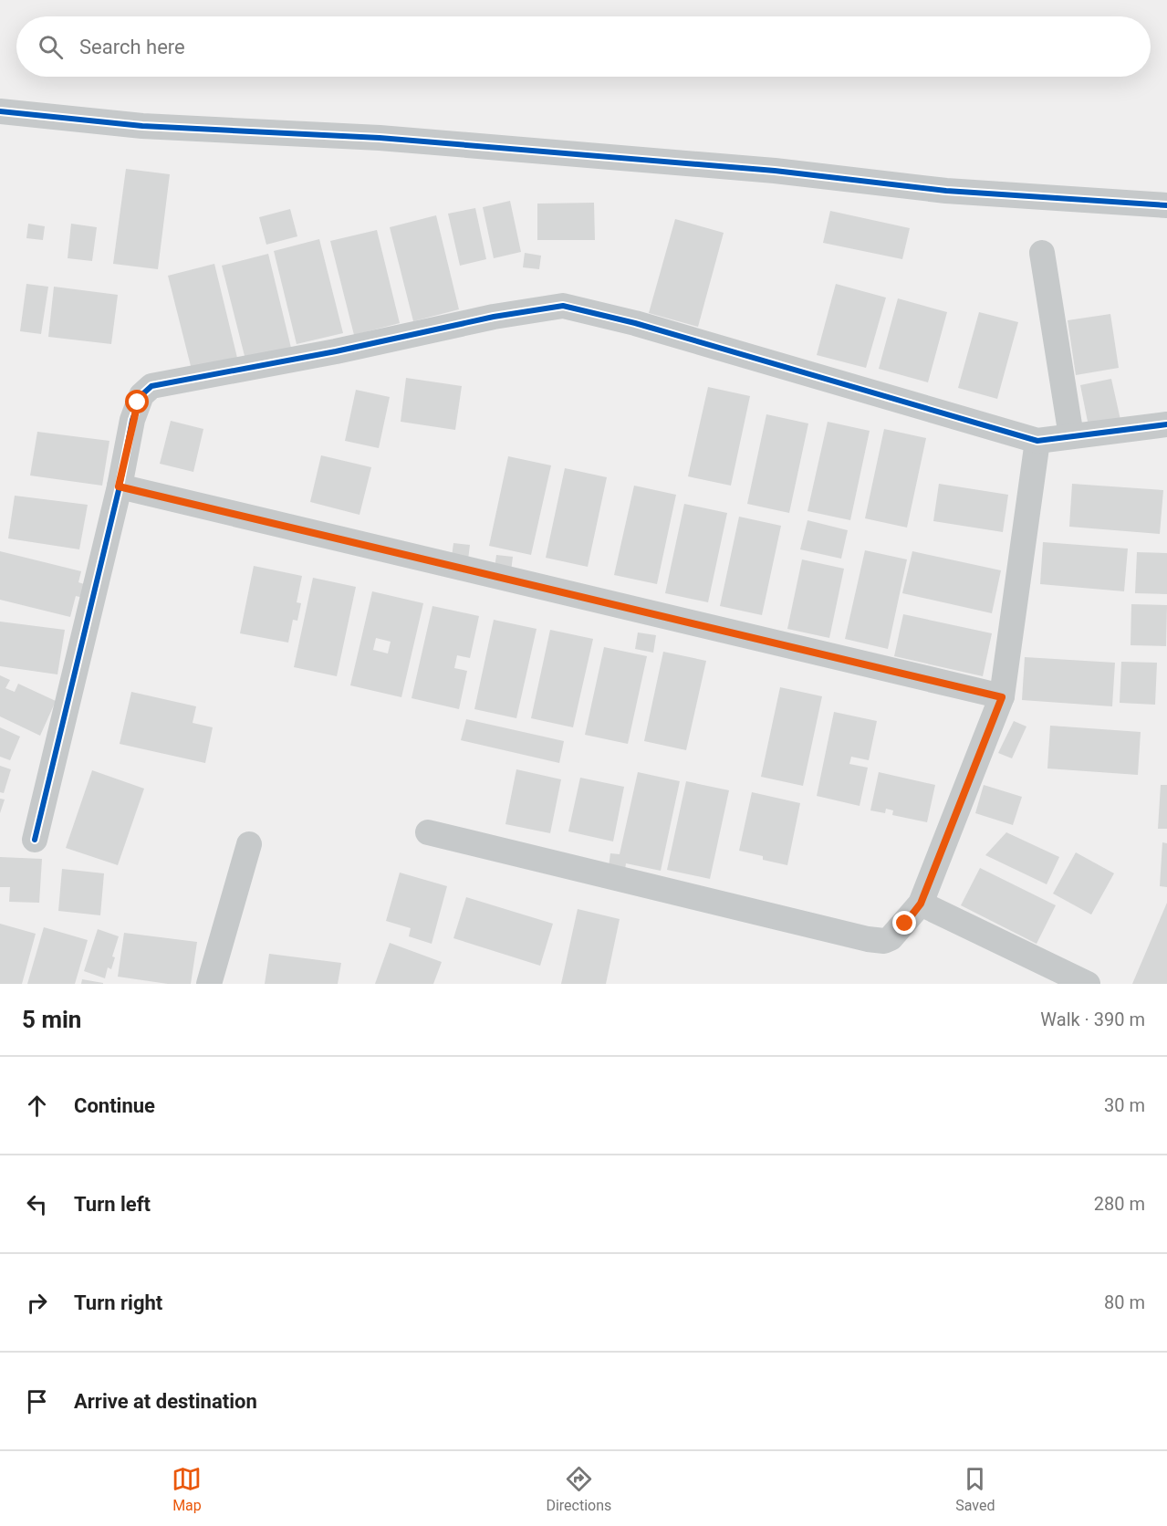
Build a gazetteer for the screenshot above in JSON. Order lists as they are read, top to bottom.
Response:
{
  "page": {
    "search": "Search here",
    "heading": ["5 min", "Walk · 390 m"],
    "list": [
      ["Continue", "30 m"],
      ["Turn left", "280 m"],
      ["Turn right", "80 m"],
      "Arrive at destination"
    ],
    "nav": ["Map", "Directions", "Saved"]
  }
}
